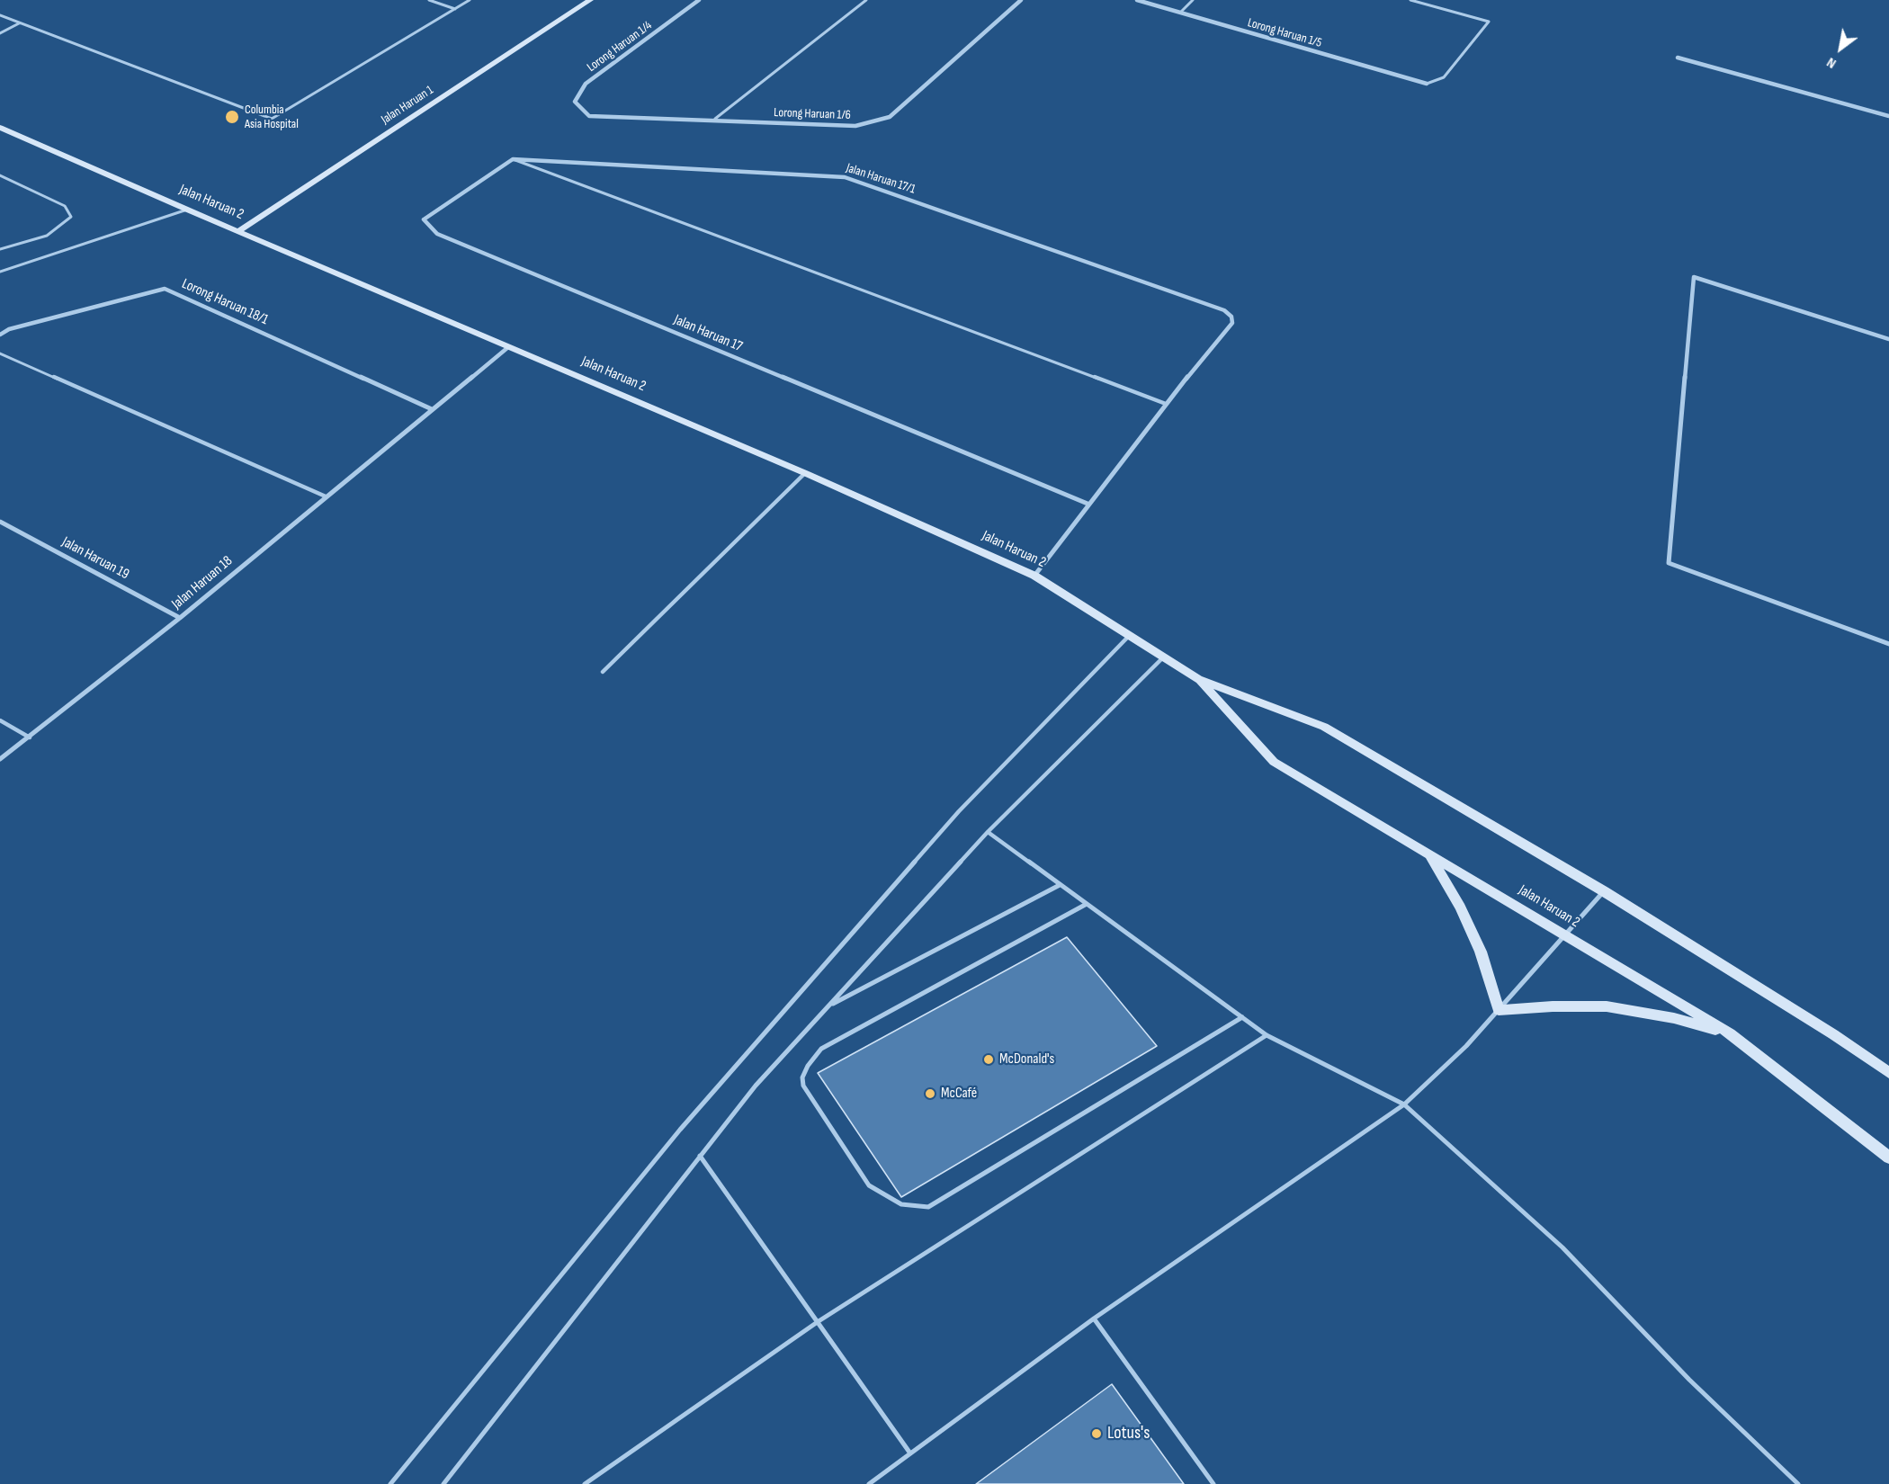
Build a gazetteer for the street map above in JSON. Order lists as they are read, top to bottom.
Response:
{
  "streets": {
    "main road": ["Jalan Haruan 1", "Jalan Haruan 2"],
    "street": [
      "Lorong Haruan 1/5",
      "Lorong Haruan 1/4",
      "Lorong Haruan 1/6",
      "Jalan Haruan 17/1",
      "Lorong Haruan 18/1",
      "Jalan Haruan 17",
      "Jalan Haruan 19",
      "Jalan Haruan 18"
    ]
  },
  "crossings": [
    ["Lorong Haruan 1/4", "Lorong Haruan 1/6"],
    ["Jalan Haruan 1", "Jalan Haruan 2"],
    ["Jalan Haruan 17/1", "Jalan Haruan 17"],
    ["Jalan Haruan 2", "Jalan Haruan 18"],
    ["Lorong Haruan 18/1", "Jalan Haruan 18"],
    ["Jalan Haruan 19", "Jalan Haruan 18"]
  ],
  "places": [
    "Columbia Asia Hospital",
    "McDonald's",
    "McCafé",
    "Lotus's"
  ],
  "north": "bottom left"
}
